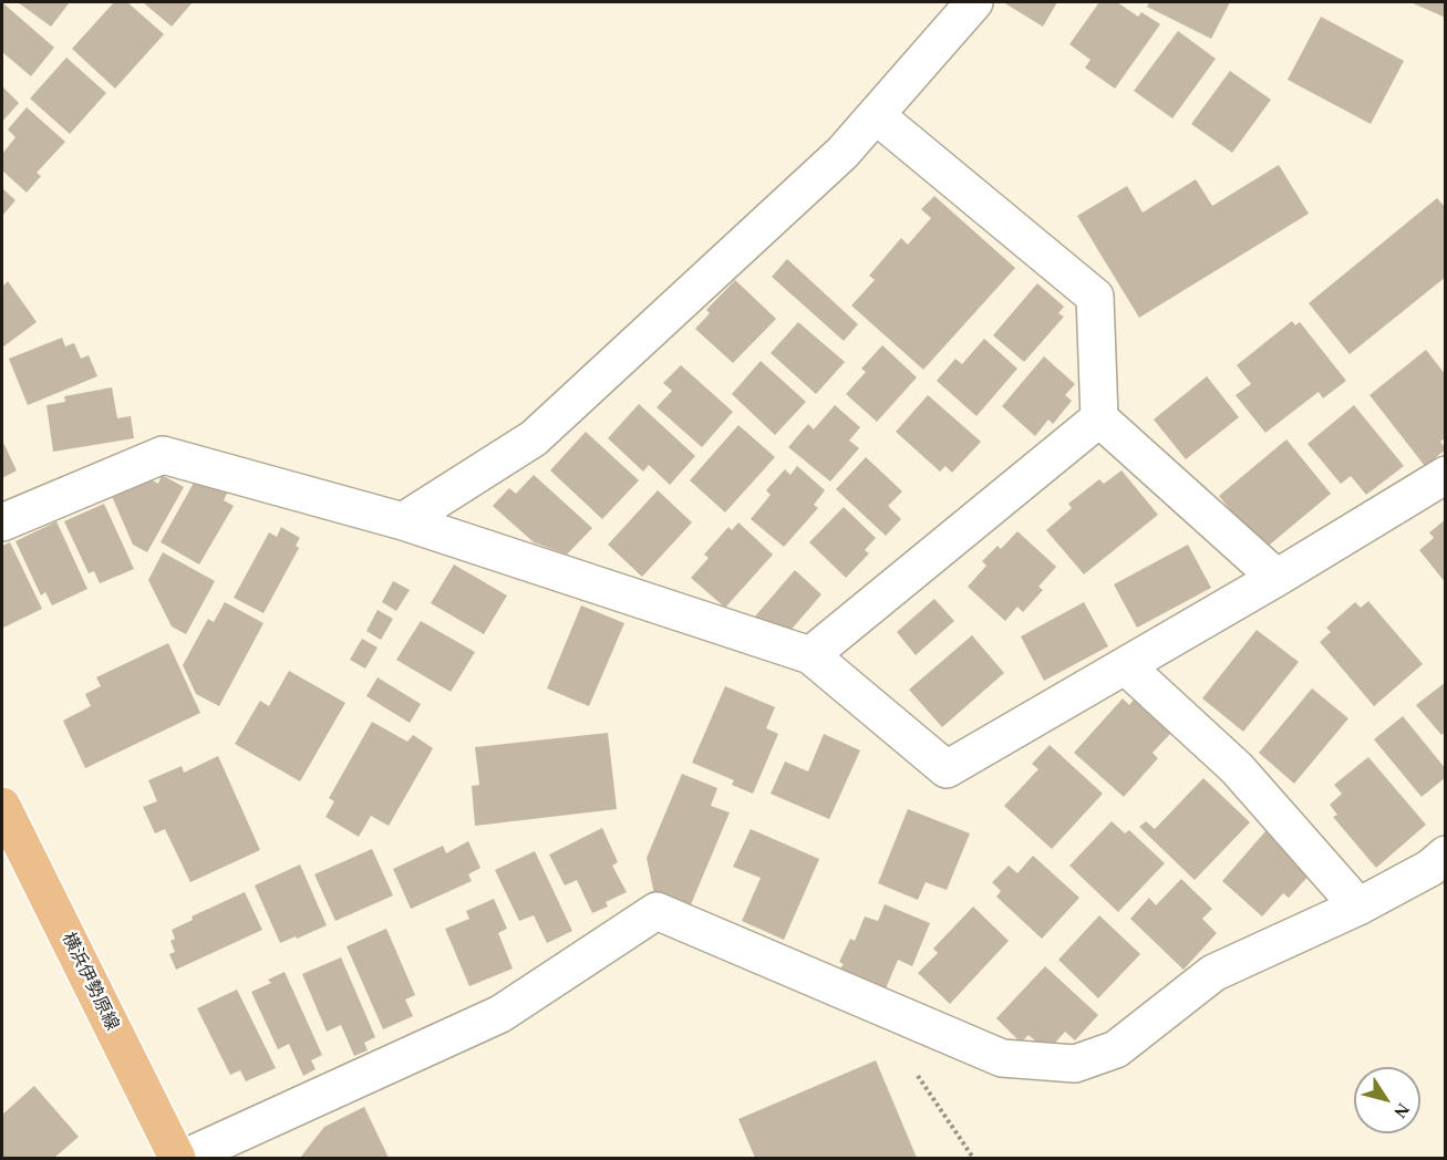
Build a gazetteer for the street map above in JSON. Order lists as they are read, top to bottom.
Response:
{
  "streets": {
    "main road": ["横浜伊勢原線"]
  },
  "north": "bottom right"
}
